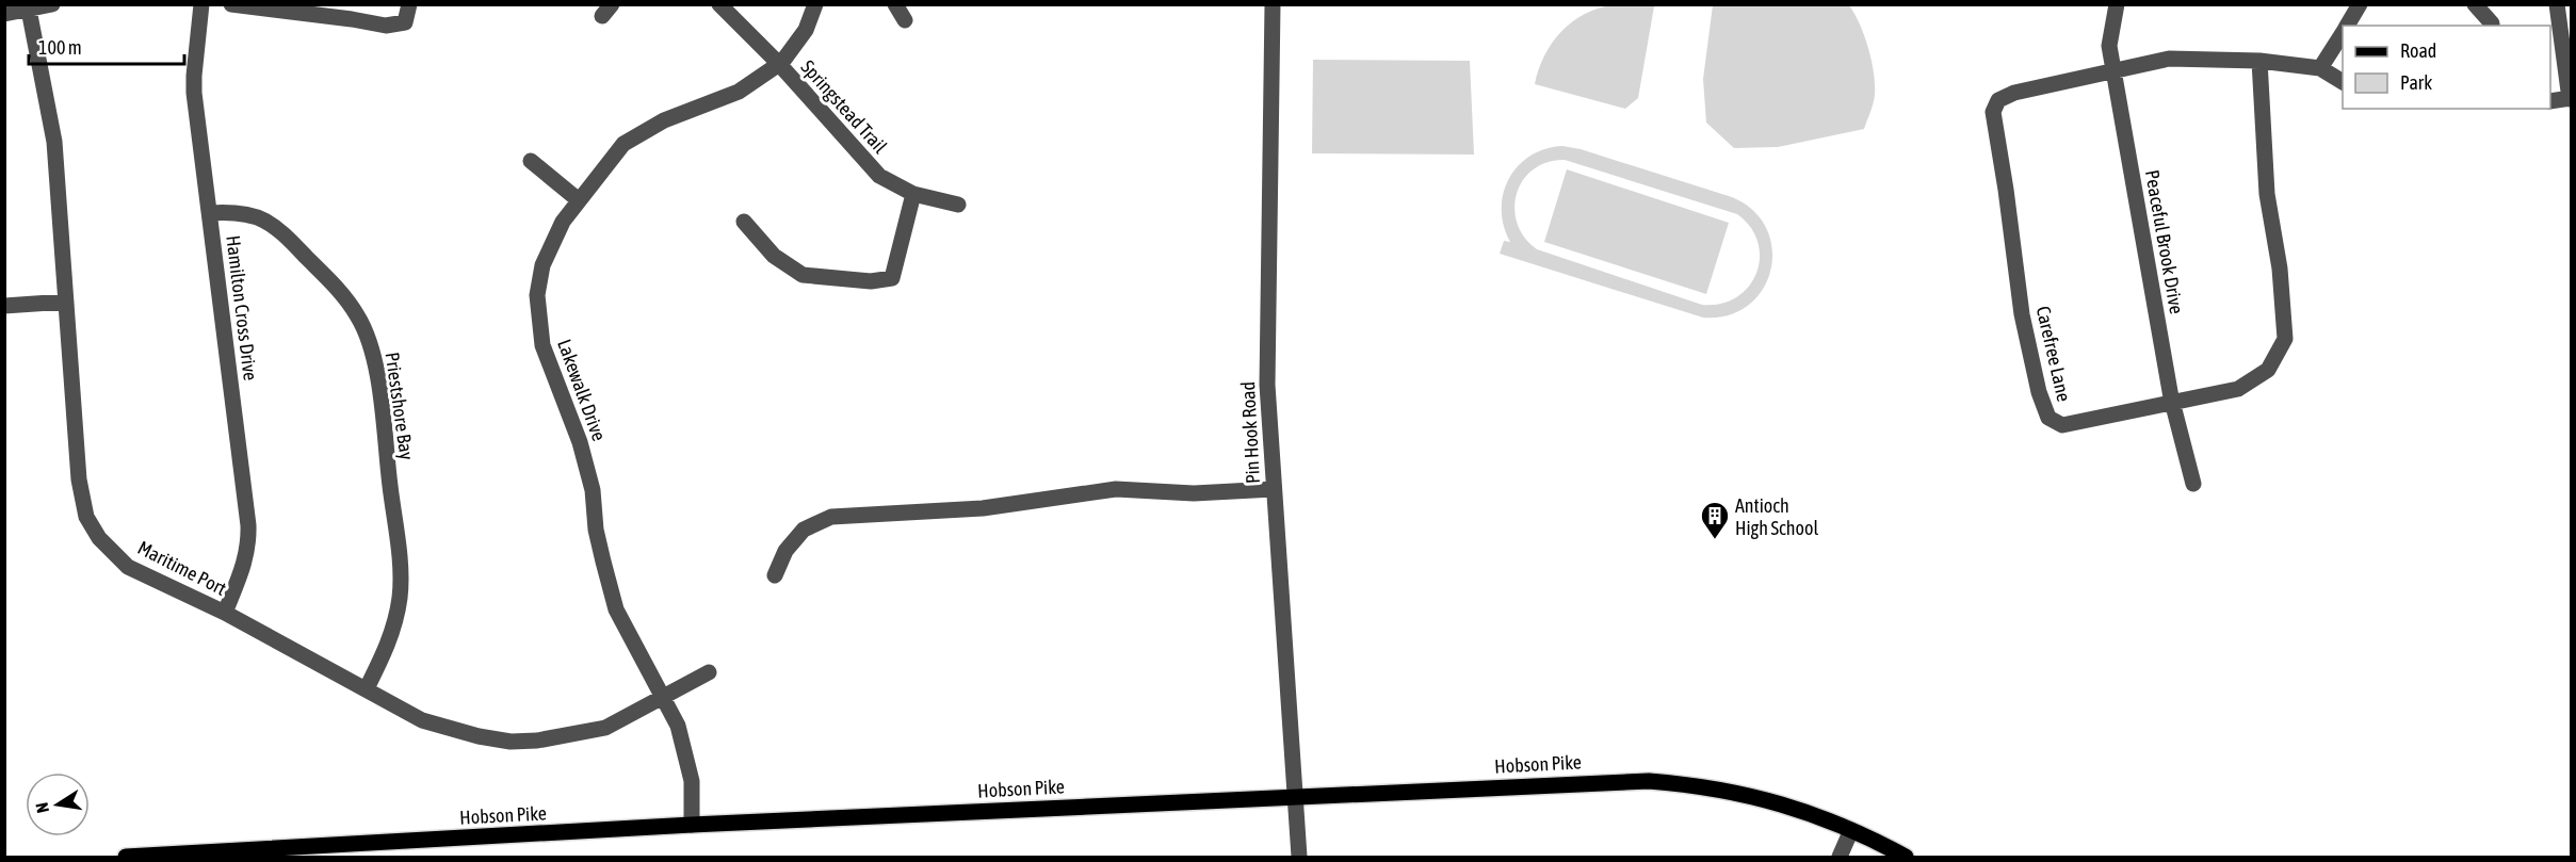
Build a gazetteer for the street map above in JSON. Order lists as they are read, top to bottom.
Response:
{
  "streets": {
    "main road": ["Hobson Pike"],
    "street": [
      "Springstead Trail",
      "Peaceful Brook Drive",
      "Hamilton Cross Drive",
      "Carefree Lane",
      "Lakewalk Drive",
      "Priestshore Bay",
      "Pin Hook Road",
      "Maritime Port"
    ]
  },
  "crossings": [
    ["Springstead Trail", "Lakewalk Drive"],
    ["Peaceful Brook Drive", "Carefree Lane"],
    ["Hamilton Cross Drive", "Priestshore Bay"],
    ["Hamilton Cross Drive", "Maritime Port"],
    ["Lakewalk Drive", "Maritime Port"],
    ["Lakewalk Drive", "Hobson Pike"],
    ["Priestshore Bay", "Maritime Port"],
    ["Pin Hook Road", "Hobson Pike"]
  ],
  "places": {
    "building": ["Antioch High School"]
  },
  "legend": ["Road", "Park"],
  "scale_bar": "100 m",
  "north": "left"
}
